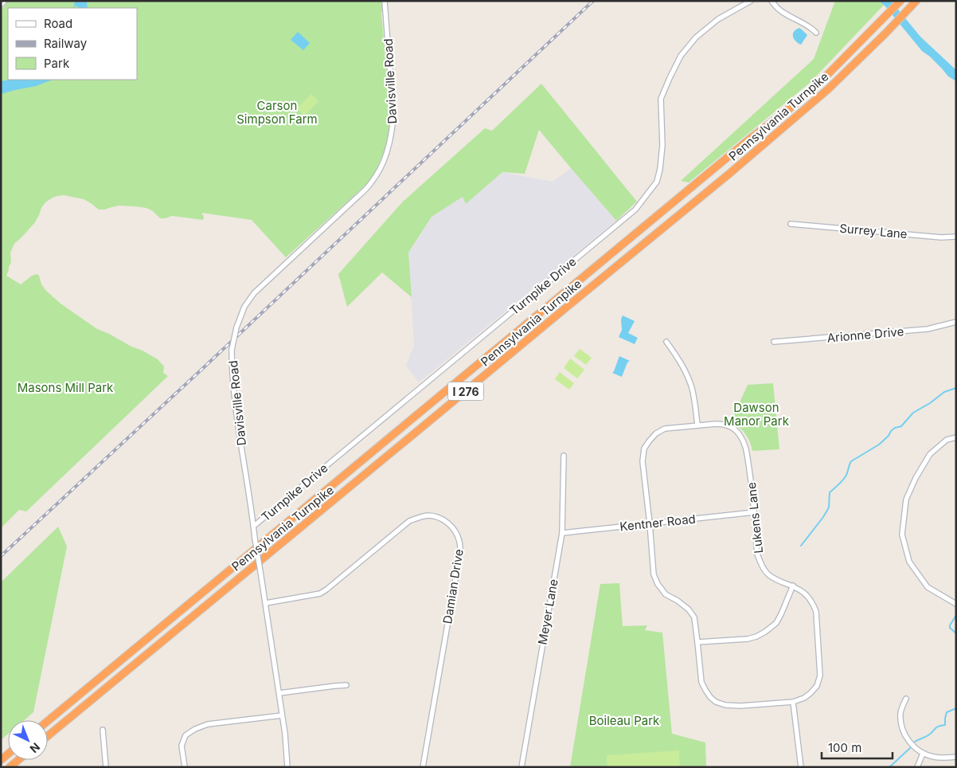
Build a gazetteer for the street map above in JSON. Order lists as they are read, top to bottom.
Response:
{
  "streets": {
    "highway": ["Pennsylvania Turnpike", "I 276"],
    "street": [
      "Davisville Road",
      "Surrey Lane",
      "Turnpike Drive",
      "Arionne Drive",
      "Lukens Lane",
      "Kentner Road",
      "Damian Drive",
      "Meyer Lane"
    ]
  },
  "crossings": [
    ["Davisville Road", "Turnpike Drive"],
    ["Davisville Road", "Damian Drive"],
    ["Lukens Lane", "Kentner Road"],
    ["Kentner Road", "Meyer Lane"]
  ],
  "parks": [
    "Carson Simpson Farm",
    "Masons Mill Park",
    "Dawson Manor Park",
    "Boileau Park"
  ],
  "legend": ["Road", "Railway", "Park"],
  "scale_bar": "100 m",
  "north": "bottom right"
}
